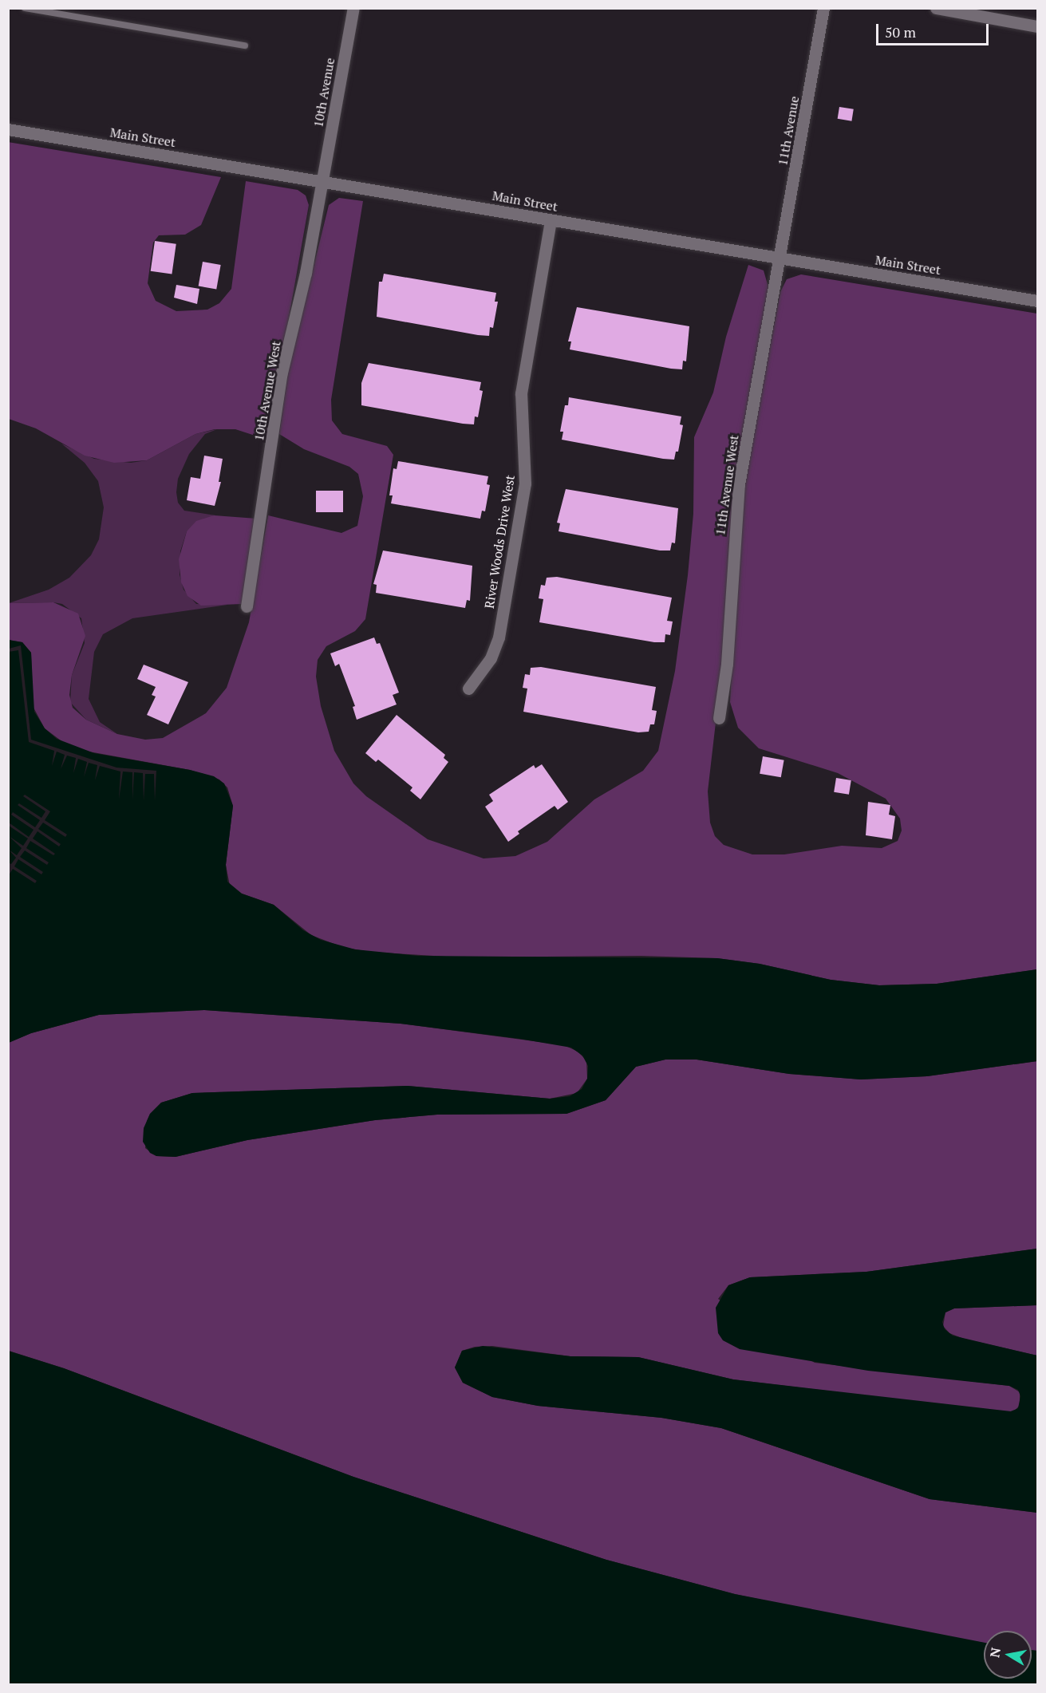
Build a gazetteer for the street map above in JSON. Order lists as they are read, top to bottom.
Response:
{
  "streets": {
    "street": [
      "10th Avenue",
      "11th Avenue",
      "Main Street",
      "10th Avenue West",
      "11th Avenue West",
      "River Woods Drive West"
    ]
  },
  "crossings": [
    ["10th Avenue", "Main Street"],
    ["10th Avenue", "10th Avenue West"],
    ["11th Avenue", "Main Street"],
    ["11th Avenue", "11th Avenue West"],
    ["Main Street", "10th Avenue West"],
    ["Main Street", "11th Avenue West"],
    ["Main Street", "River Woods Drive West"]
  ],
  "scale_bar": "50 m",
  "north": "left"
}
